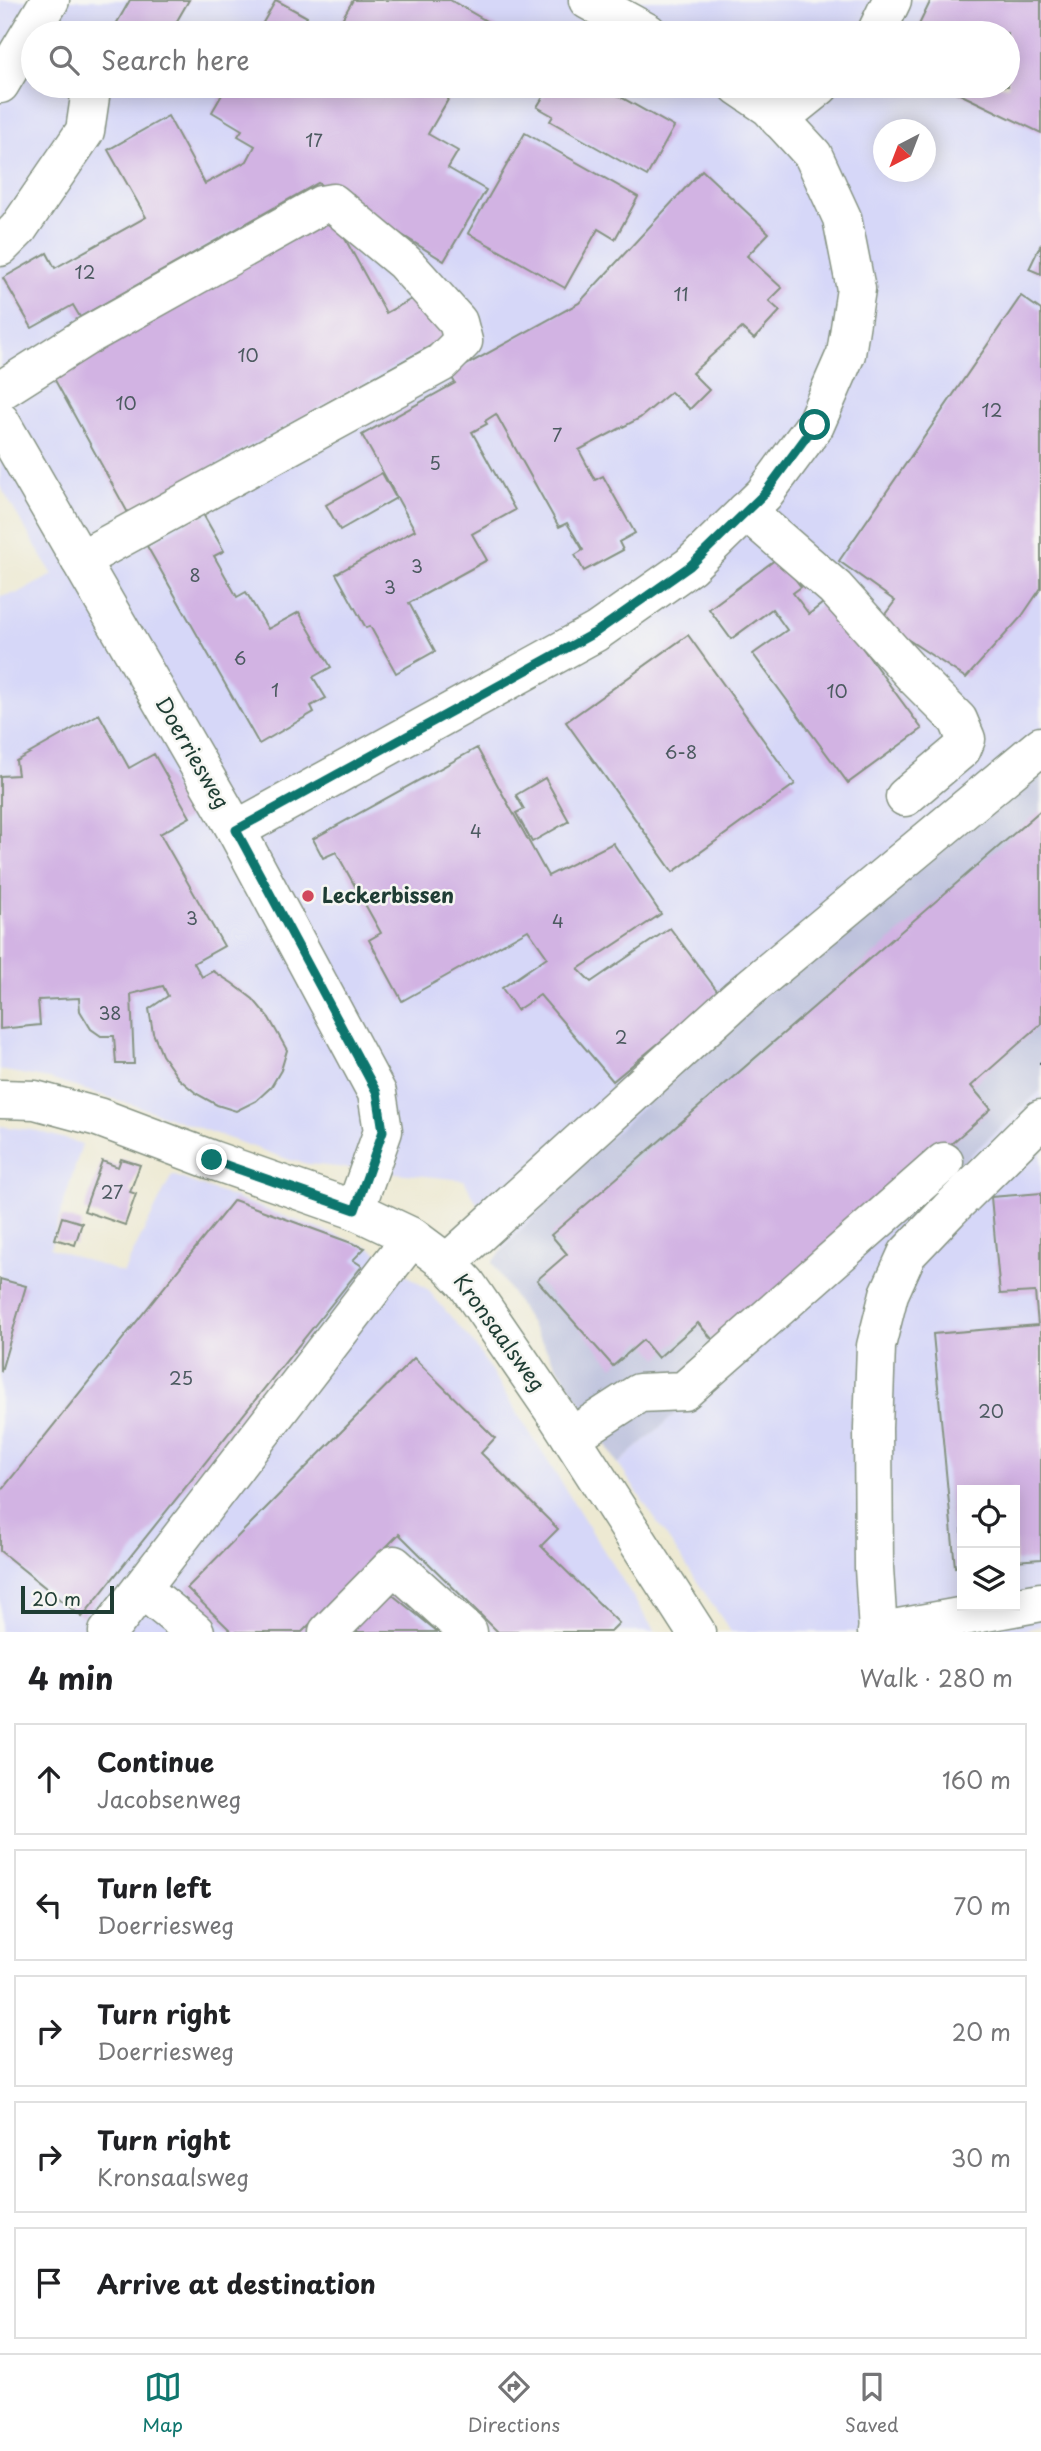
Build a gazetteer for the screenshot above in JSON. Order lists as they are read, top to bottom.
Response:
{
  "streets": {
    "street": ["Doerriesweg", "Kronsaalsweg"]
  },
  "crossings": [
    ["Doerriesweg", "Kronsaalsweg"]
  ],
  "places": ["Leckerbissen"],
  "house_numbers": [
    "17",
    "12",
    "11",
    "10",
    "10",
    "12",
    "7",
    "5",
    "3",
    "8",
    "3",
    "6",
    "1",
    "10",
    "6-8",
    "4",
    "3",
    "4",
    "38",
    "2",
    "27",
    "25",
    "20"
  ],
  "scale_bar": "20 m",
  "north": "bottom left",
  "page": {
    "search": "Search here",
    "scale": "20 m",
    "heading": ["4 min", "Walk · 280 m"],
    "list": [
      ["Continue", "Jacobsenweg", "160 m"],
      ["Turn left", "Doerriesweg", "70 m"],
      ["Turn right", "Doerriesweg", "20 m"],
      ["Turn right", "Kronsaalsweg", "30 m"],
      "Arrive at destination"
    ],
    "nav": ["Map", "Directions", "Saved"]
  }
}
